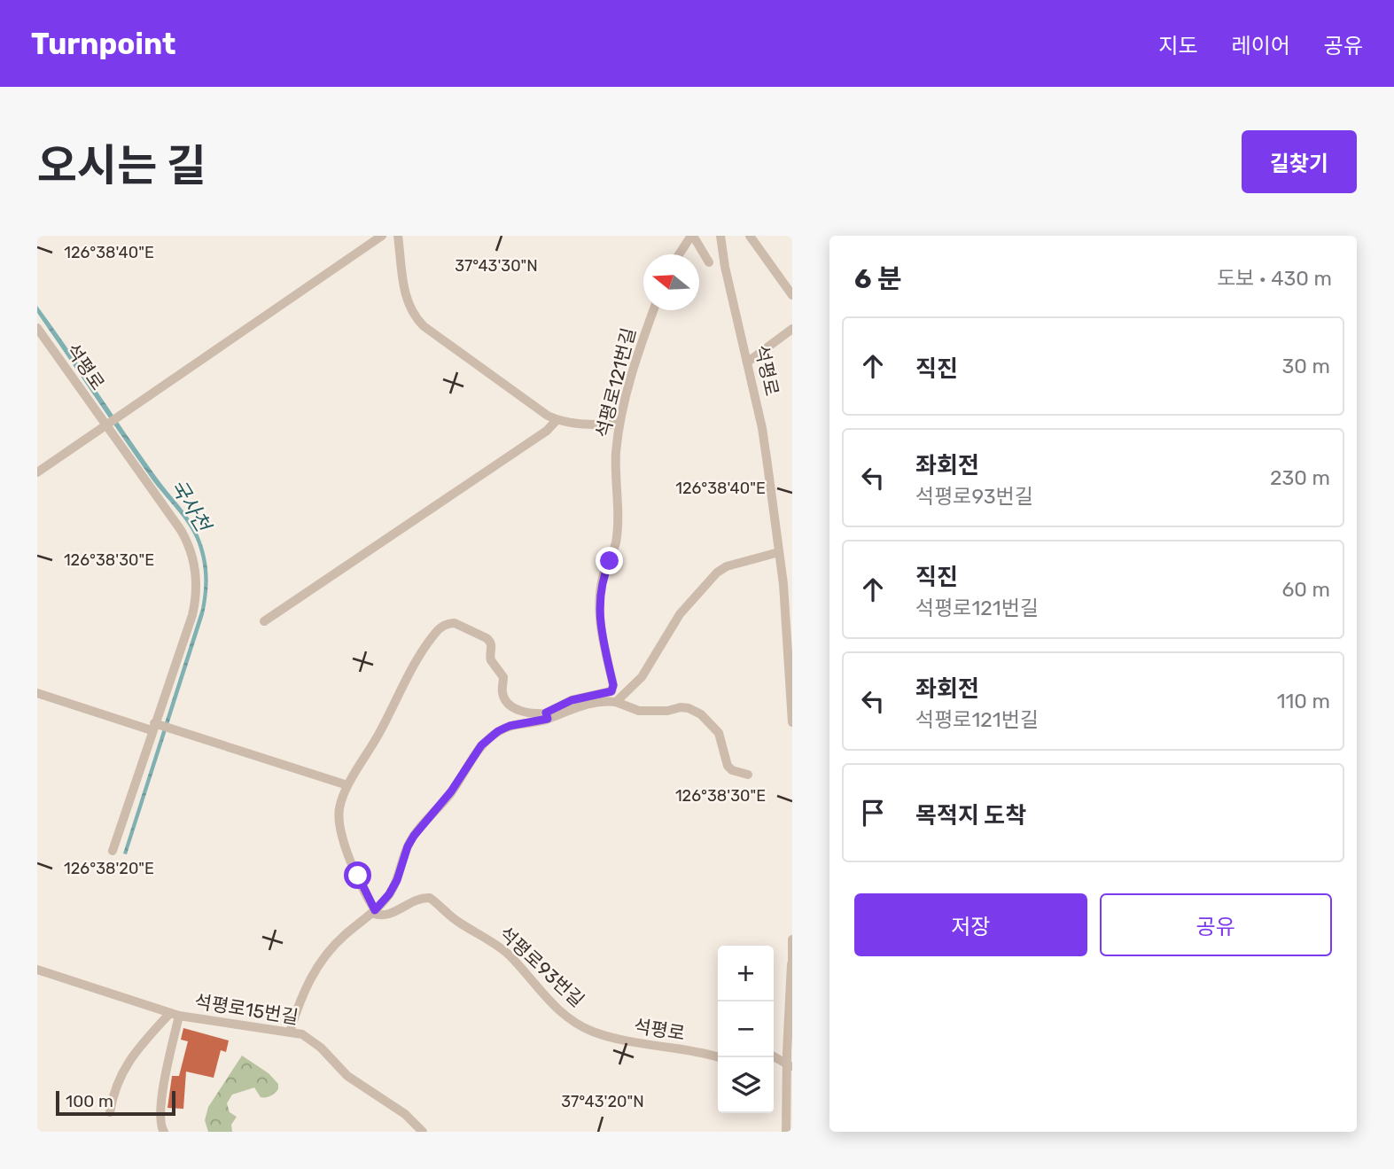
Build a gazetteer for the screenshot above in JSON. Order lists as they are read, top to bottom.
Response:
{
  "streets": {
    "street": [
      "석평로",
      "석평로121번길",
      "석평로93번길",
      "석평로15번길"
    ]
  },
  "crossings": [
    ["석평로", "석평로93번길"]
  ],
  "water": ["국사천"],
  "scale_bar": "100 m",
  "north": "left",
  "page": {
    "header": "Turnpoint",
    "nav": ["지도", "레이어", "공유"],
    "title": "오시는 길",
    "buttons": [
      "길찾기",
      ["저장", "공유"]
    ],
    "heading": ["6 분", "도보 · 430 m"],
    "list": [
      ["직진", "30 m"],
      ["좌회전", "석평로93번길", "230 m"],
      ["직진", "석평로121번길", "60 m"],
      ["좌회전", "석평로121번길", "110 m"],
      "목적지 도착"
    ],
    "map_buttons": ["+", "−"],
    "scale": "100 m"
  },
  "coordinates": [
    "126°38'40\"E",
    "37°43'30\"N",
    "126°38'30\"E",
    "126°38'20\"E",
    "37°43'20\"N"
  ]
}
